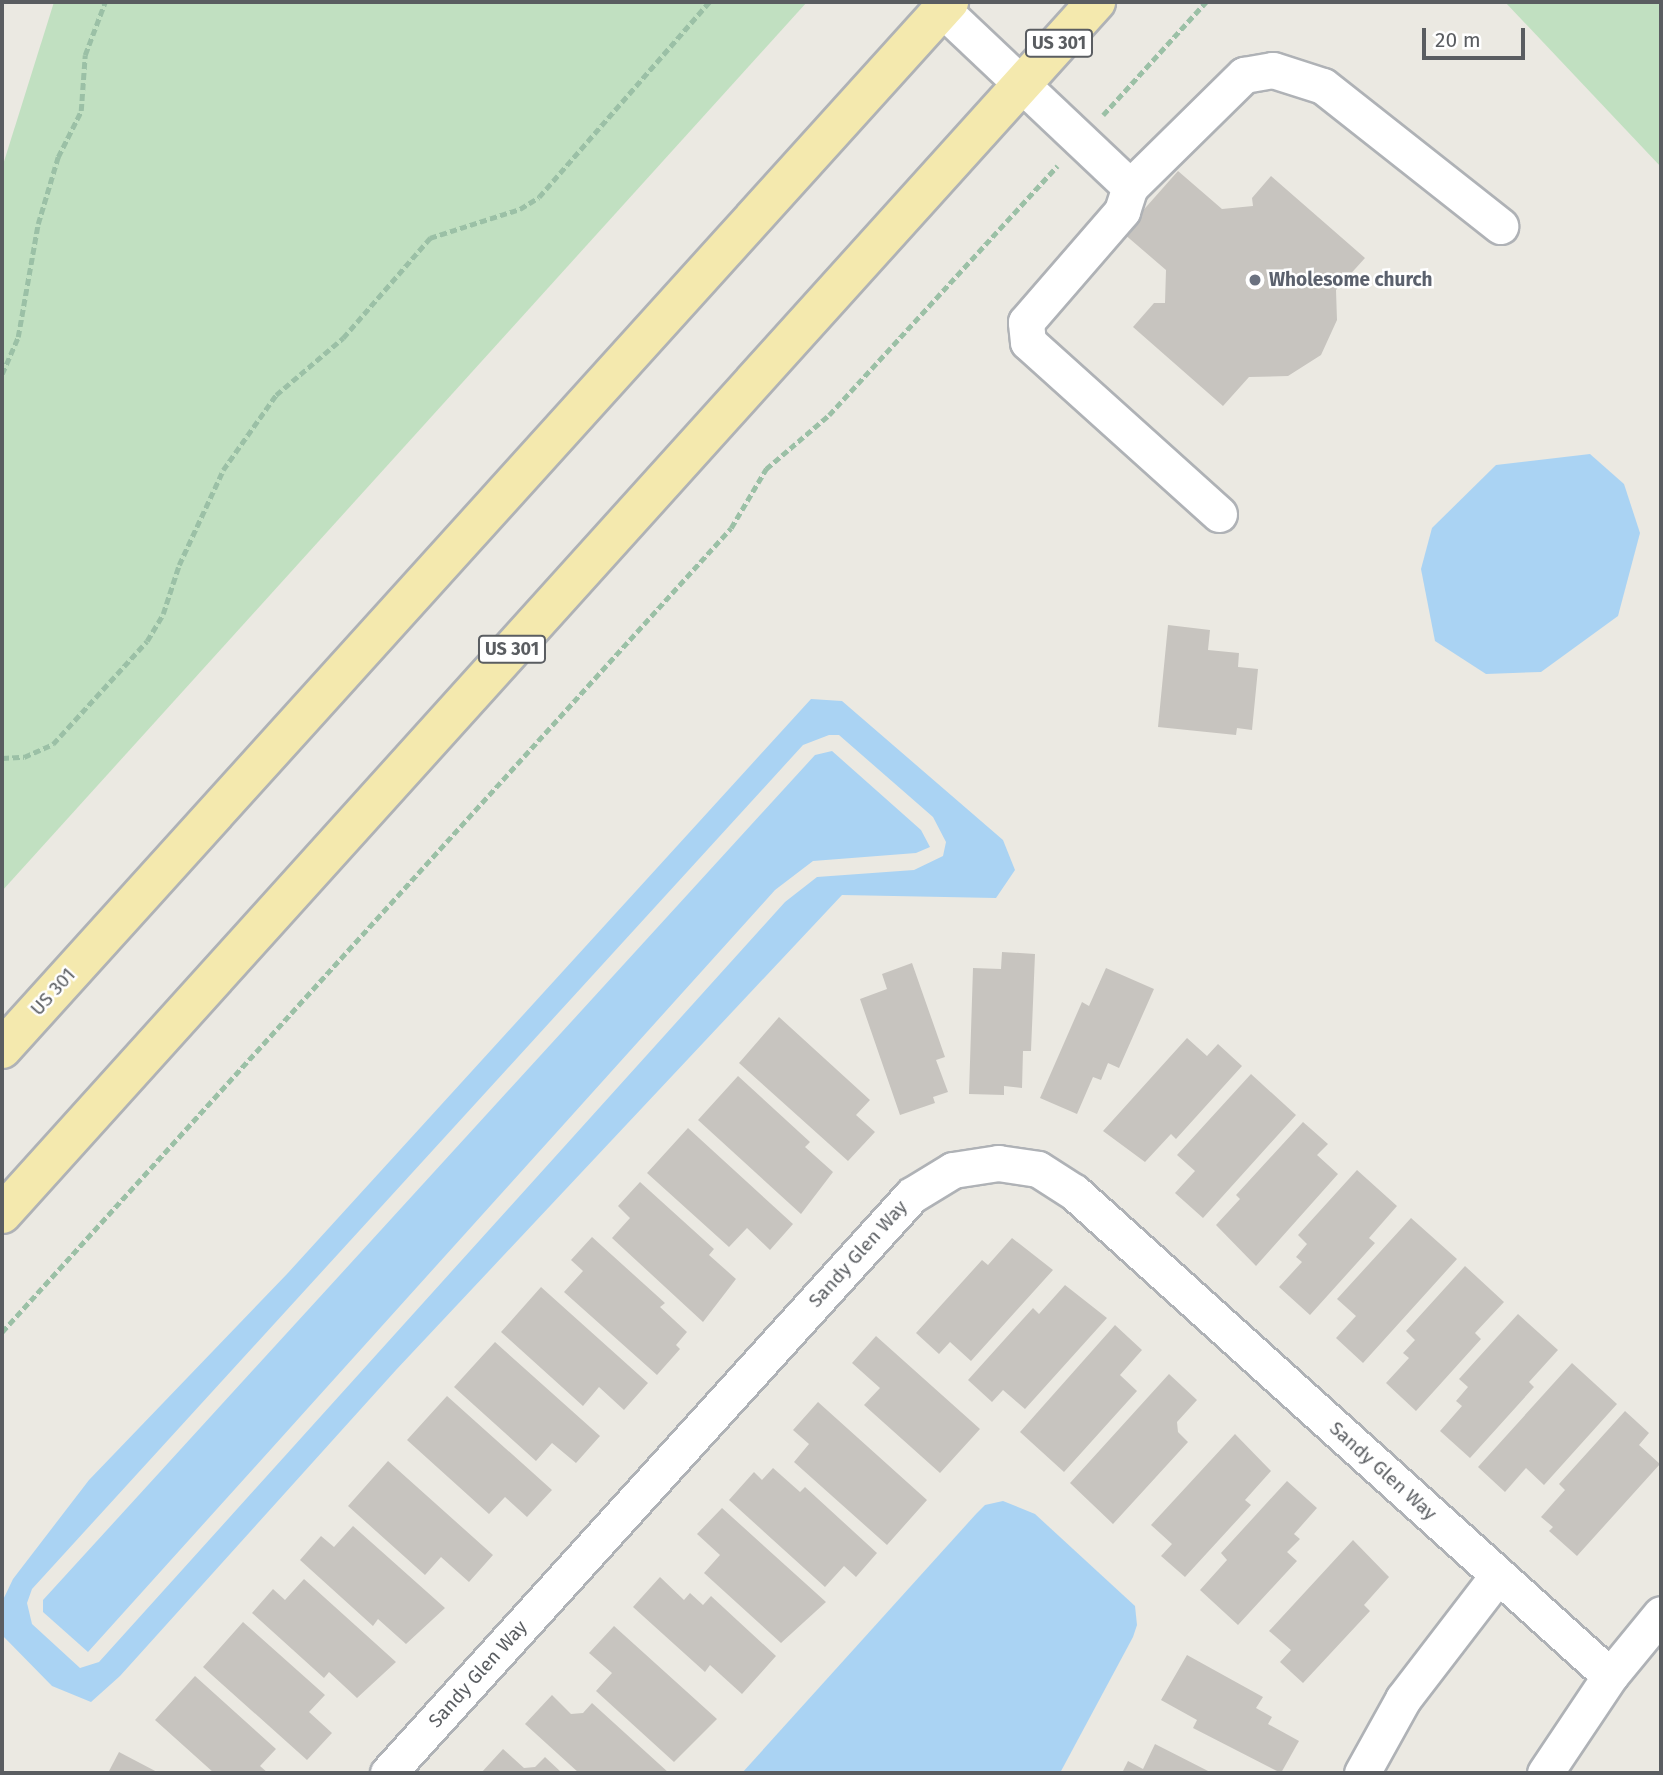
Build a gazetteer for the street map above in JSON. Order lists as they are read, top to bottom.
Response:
{
  "streets": {
    "main road": ["US 301"],
    "street": ["Sandy Glen Way"]
  },
  "places": ["Wholesome church"],
  "scale_bar": "20 m"
}
